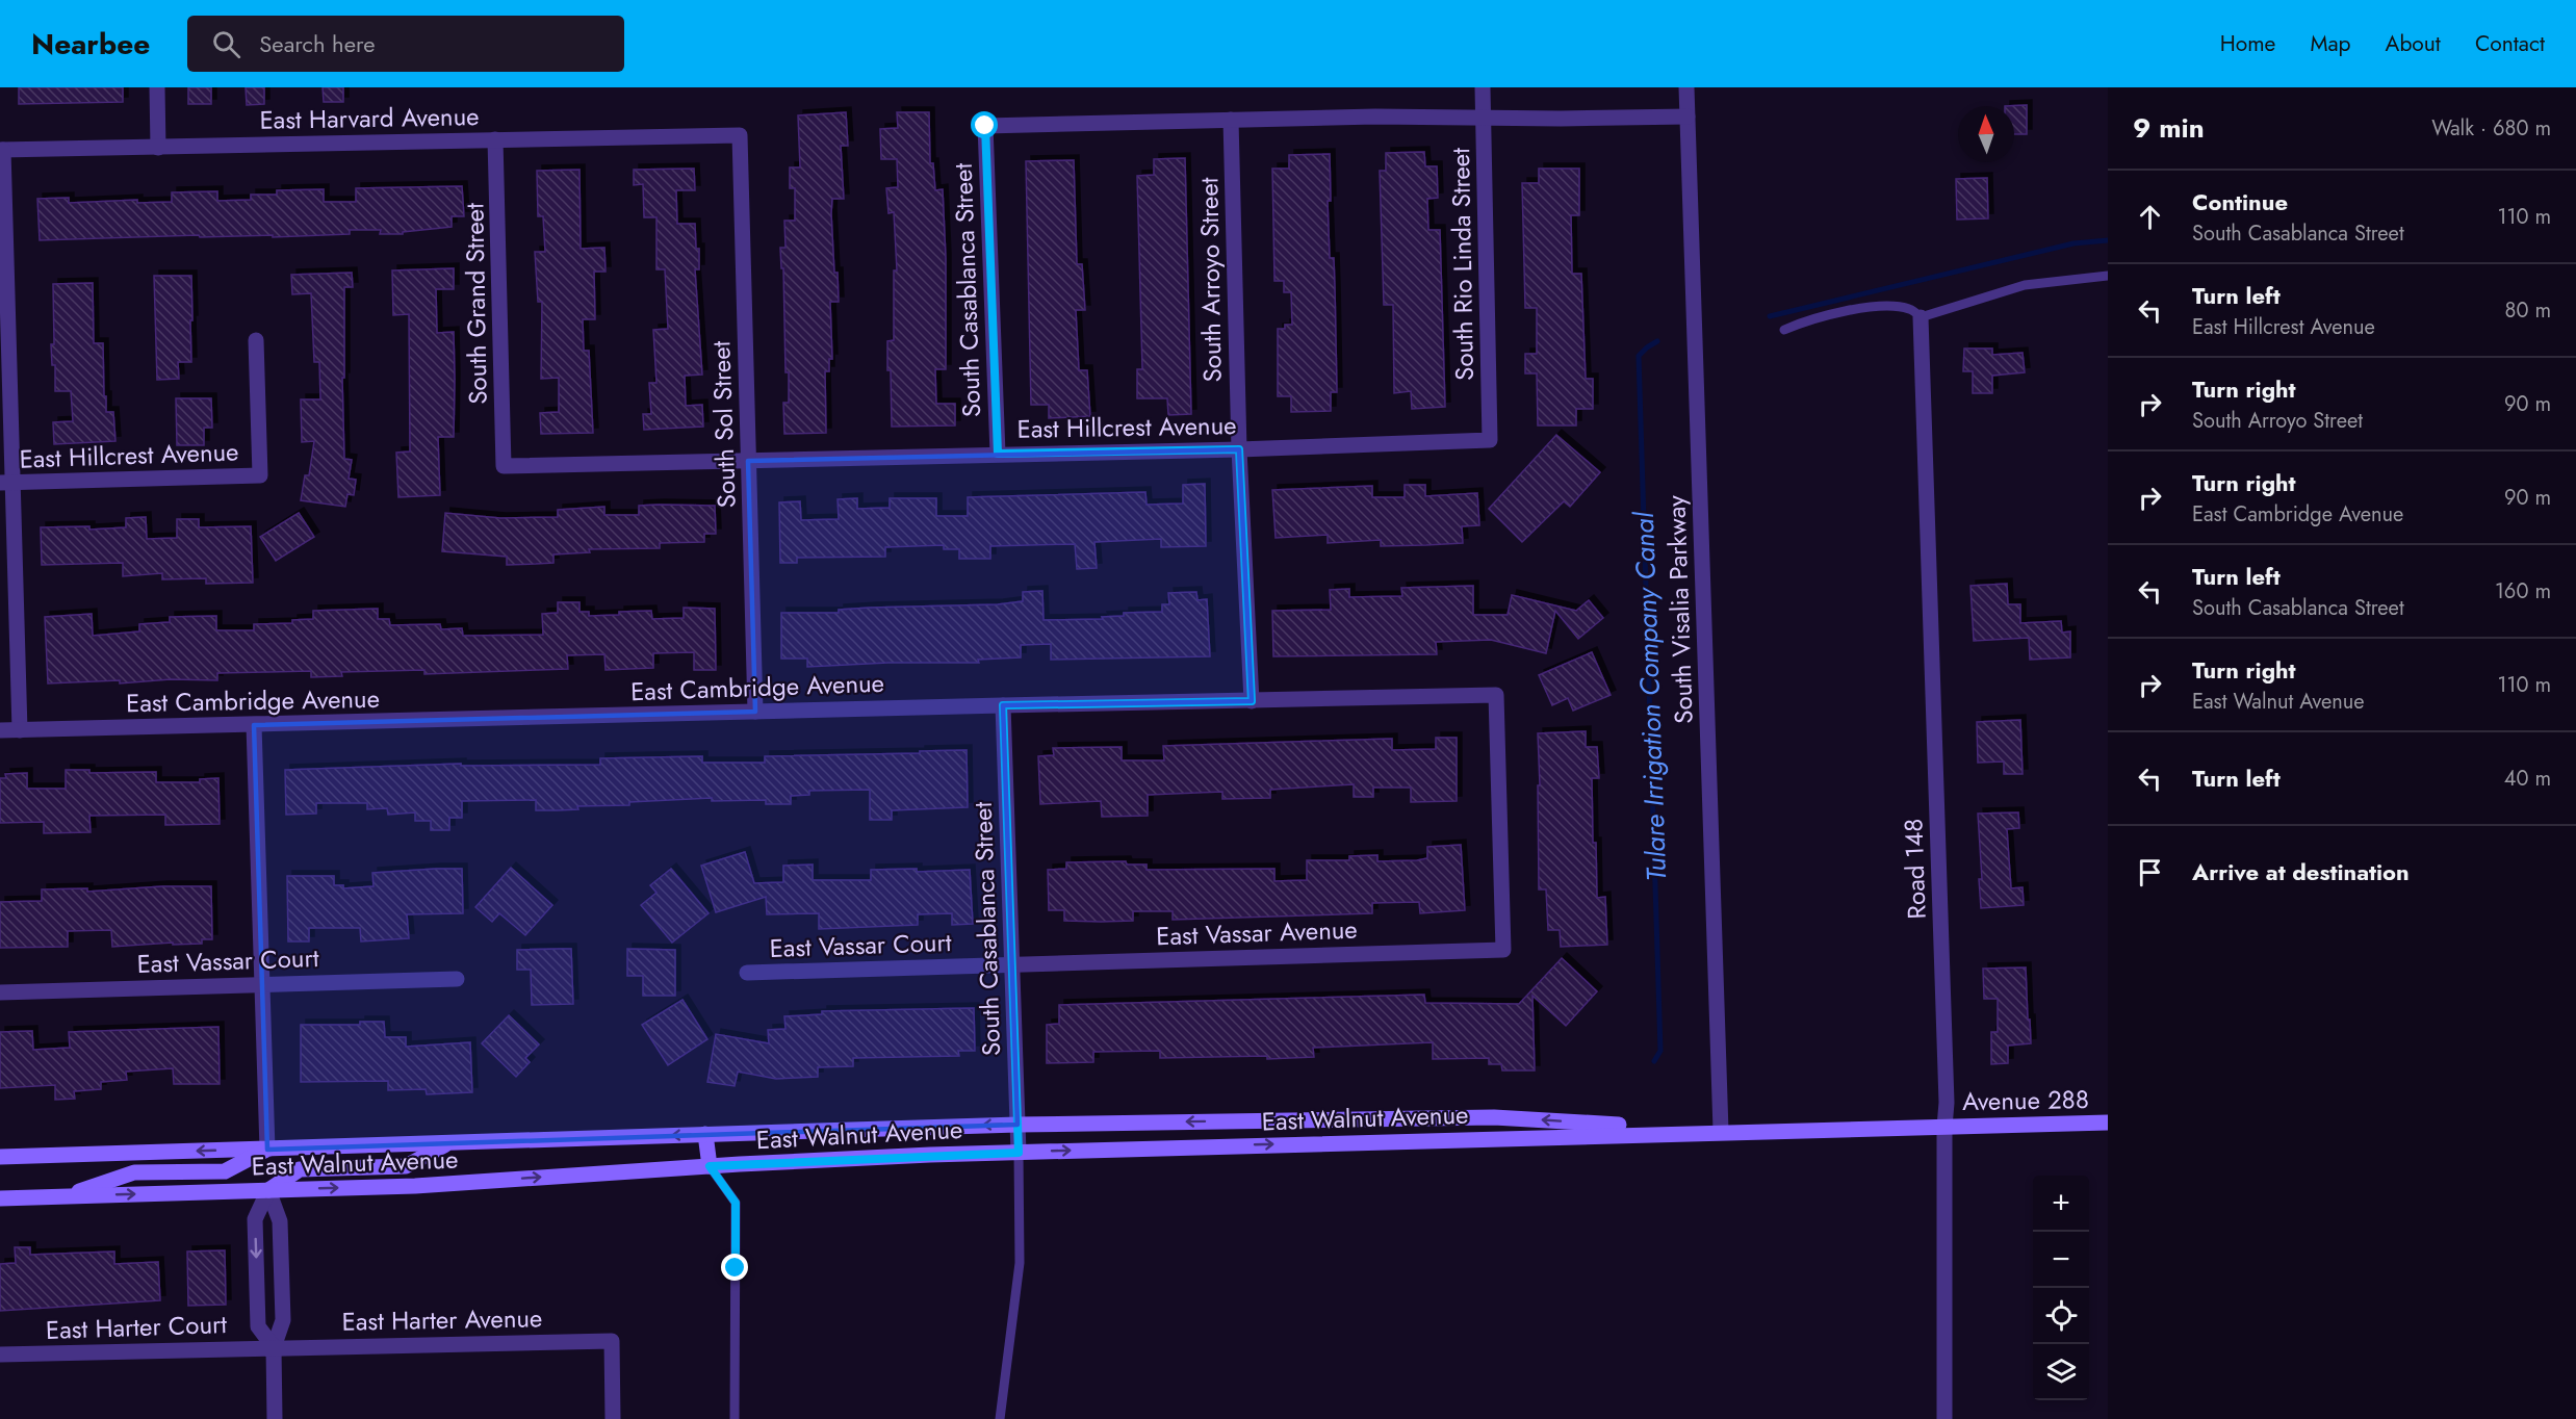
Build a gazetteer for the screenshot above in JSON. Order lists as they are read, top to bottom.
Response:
{
  "streets": {
    "main road": ["Avenue 288", "East Walnut Avenue"],
    "street": [
      "East Harvard Avenue",
      "South Rio Linda Street",
      "South Arroyo Street",
      "South Casablanca Street",
      "South Grand Street",
      "South Sol Street",
      "East Hillcrest Avenue",
      "South Visalia Parkway",
      "East Cambridge Avenue",
      "Road 148",
      "East Vassar Avenue",
      "East Vassar Court",
      "East Harter Avenue",
      "East Harter Court"
    ]
  },
  "crossings": [
    ["East Harvard Avenue", "South Grand Street"],
    ["East Harvard Avenue", "South Sol Street"],
    ["South Rio Linda Street", "East Hillcrest Avenue"],
    ["South Arroyo Street", "South Casablanca Street"],
    ["South Arroyo Street", "East Hillcrest Avenue"],
    ["South Arroyo Street", "East Cambridge Avenue"],
    ["South Casablanca Street", "East Hillcrest Avenue"],
    ["South Casablanca Street", "East Cambridge Avenue"],
    ["South Casablanca Street", "East Vassar Avenue"],
    ["South Casablanca Street", "East Vassar Court"],
    ["South Casablanca Street", "East Walnut Avenue"],
    ["South Grand Street", "East Hillcrest Avenue"],
    ["South Sol Street", "East Hillcrest Avenue"],
    ["South Sol Street", "East Cambridge Avenue"],
    ["South Visalia Parkway", "East Walnut Avenue"],
    ["East Cambridge Avenue", "East Vassar Avenue"],
    ["Road 148", "Avenue 288"],
    ["Road 148", "East Walnut Avenue"],
    ["East Vassar Avenue", "East Vassar Court"],
    ["Avenue 288", "East Walnut Avenue"],
    ["East Harter Avenue", "East Harter Court"]
  ],
  "water": ["Tulare Irrigation Company Canal"],
  "north": "top",
  "page": {
    "header": "Nearbee",
    "search": "Search here",
    "nav": [
      "Home",
      "Map",
      "About",
      "Contact"
    ],
    "heading": ["9 min", "Walk · 680 m"],
    "list": [
      ["Continue", "South Casablanca Street", "110 m"],
      ["Turn left", "East Hillcrest Avenue", "80 m"],
      ["Turn right", "South Arroyo Street", "90 m"],
      ["Turn right", "East Cambridge Avenue", "90 m"],
      ["Turn left", "South Casablanca Street", "160 m"],
      ["Turn right", "East Walnut Avenue", "110 m"],
      ["Turn left", "40 m"],
      "Arrive at destination"
    ],
    "map_buttons": ["+", "−"]
  }
}
